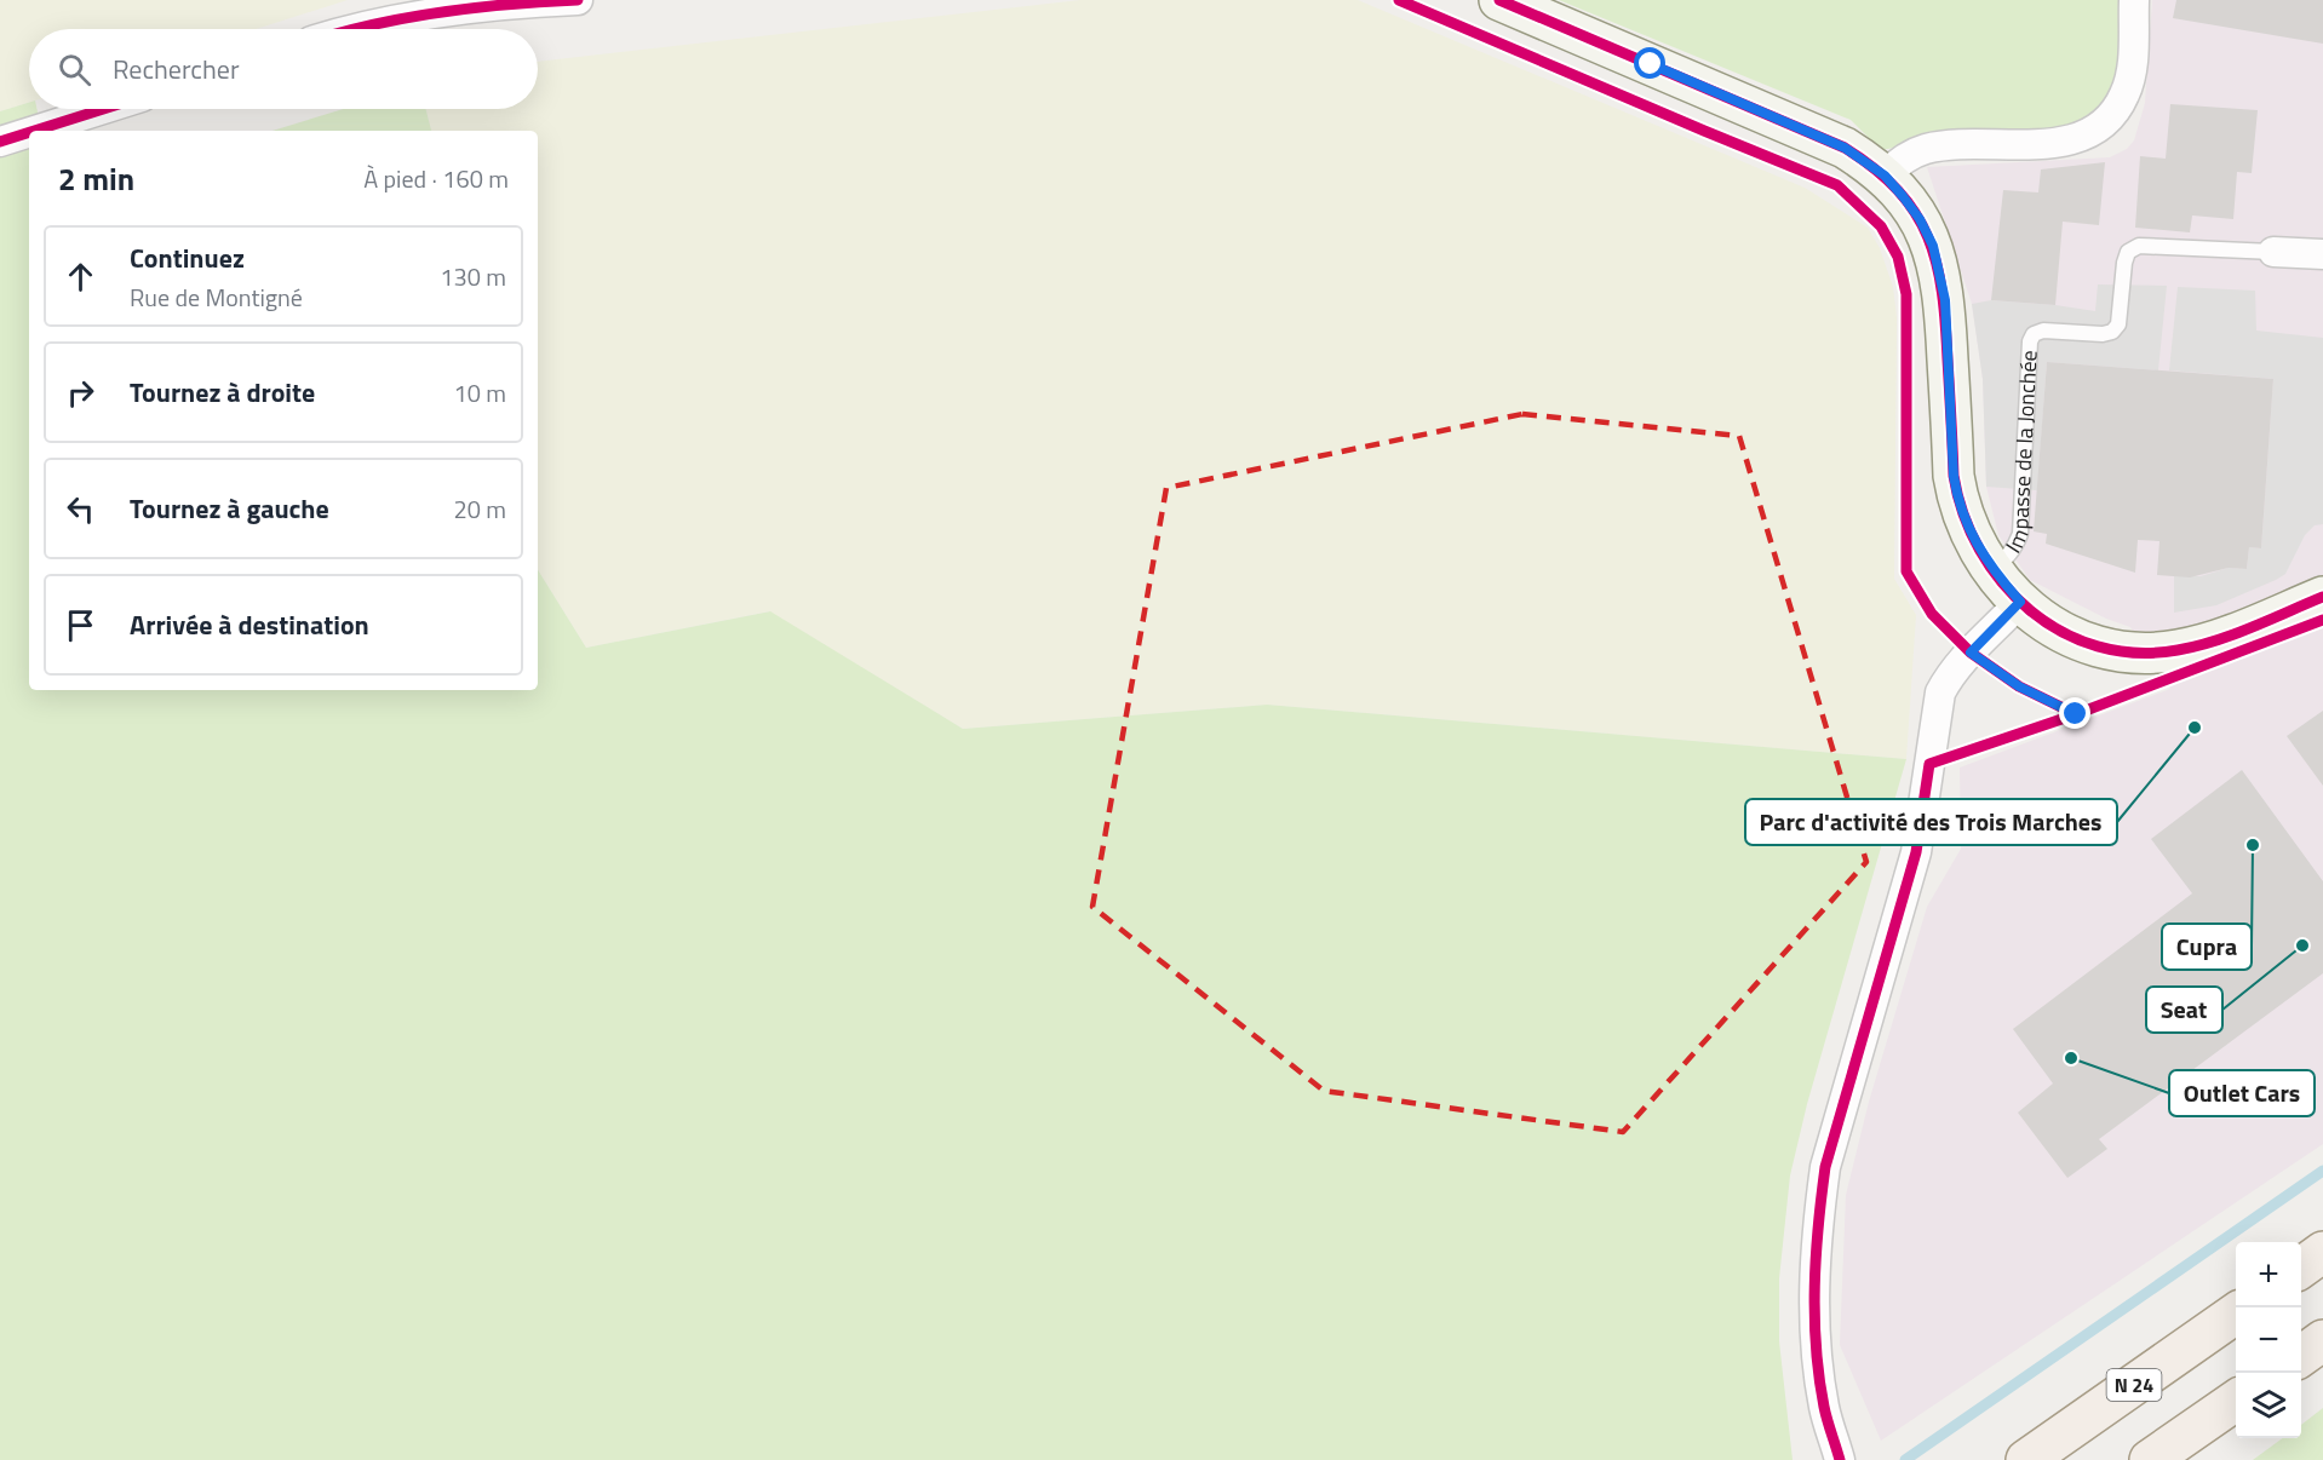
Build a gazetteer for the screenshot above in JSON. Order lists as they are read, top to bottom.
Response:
{
  "streets": {
    "main road": ["N 24"],
    "street": ["Impasse de la Jonchée"]
  },
  "places": [
    "Parc d'activité des Trois Marches",
    "Cupra",
    "Seat",
    "Outlet Cars"
  ],
  "page": {
    "search": "Rechercher",
    "heading": ["2 min", "À pied · 160 m"],
    "list": [
      ["Continuez", "Rue de Montigné", "130 m"],
      ["Tournez à droite", "10 m"],
      ["Tournez à gauche", "20 m"],
      "Arrivée à destination"
    ],
    "map_buttons": ["+", "−"]
  }
}
